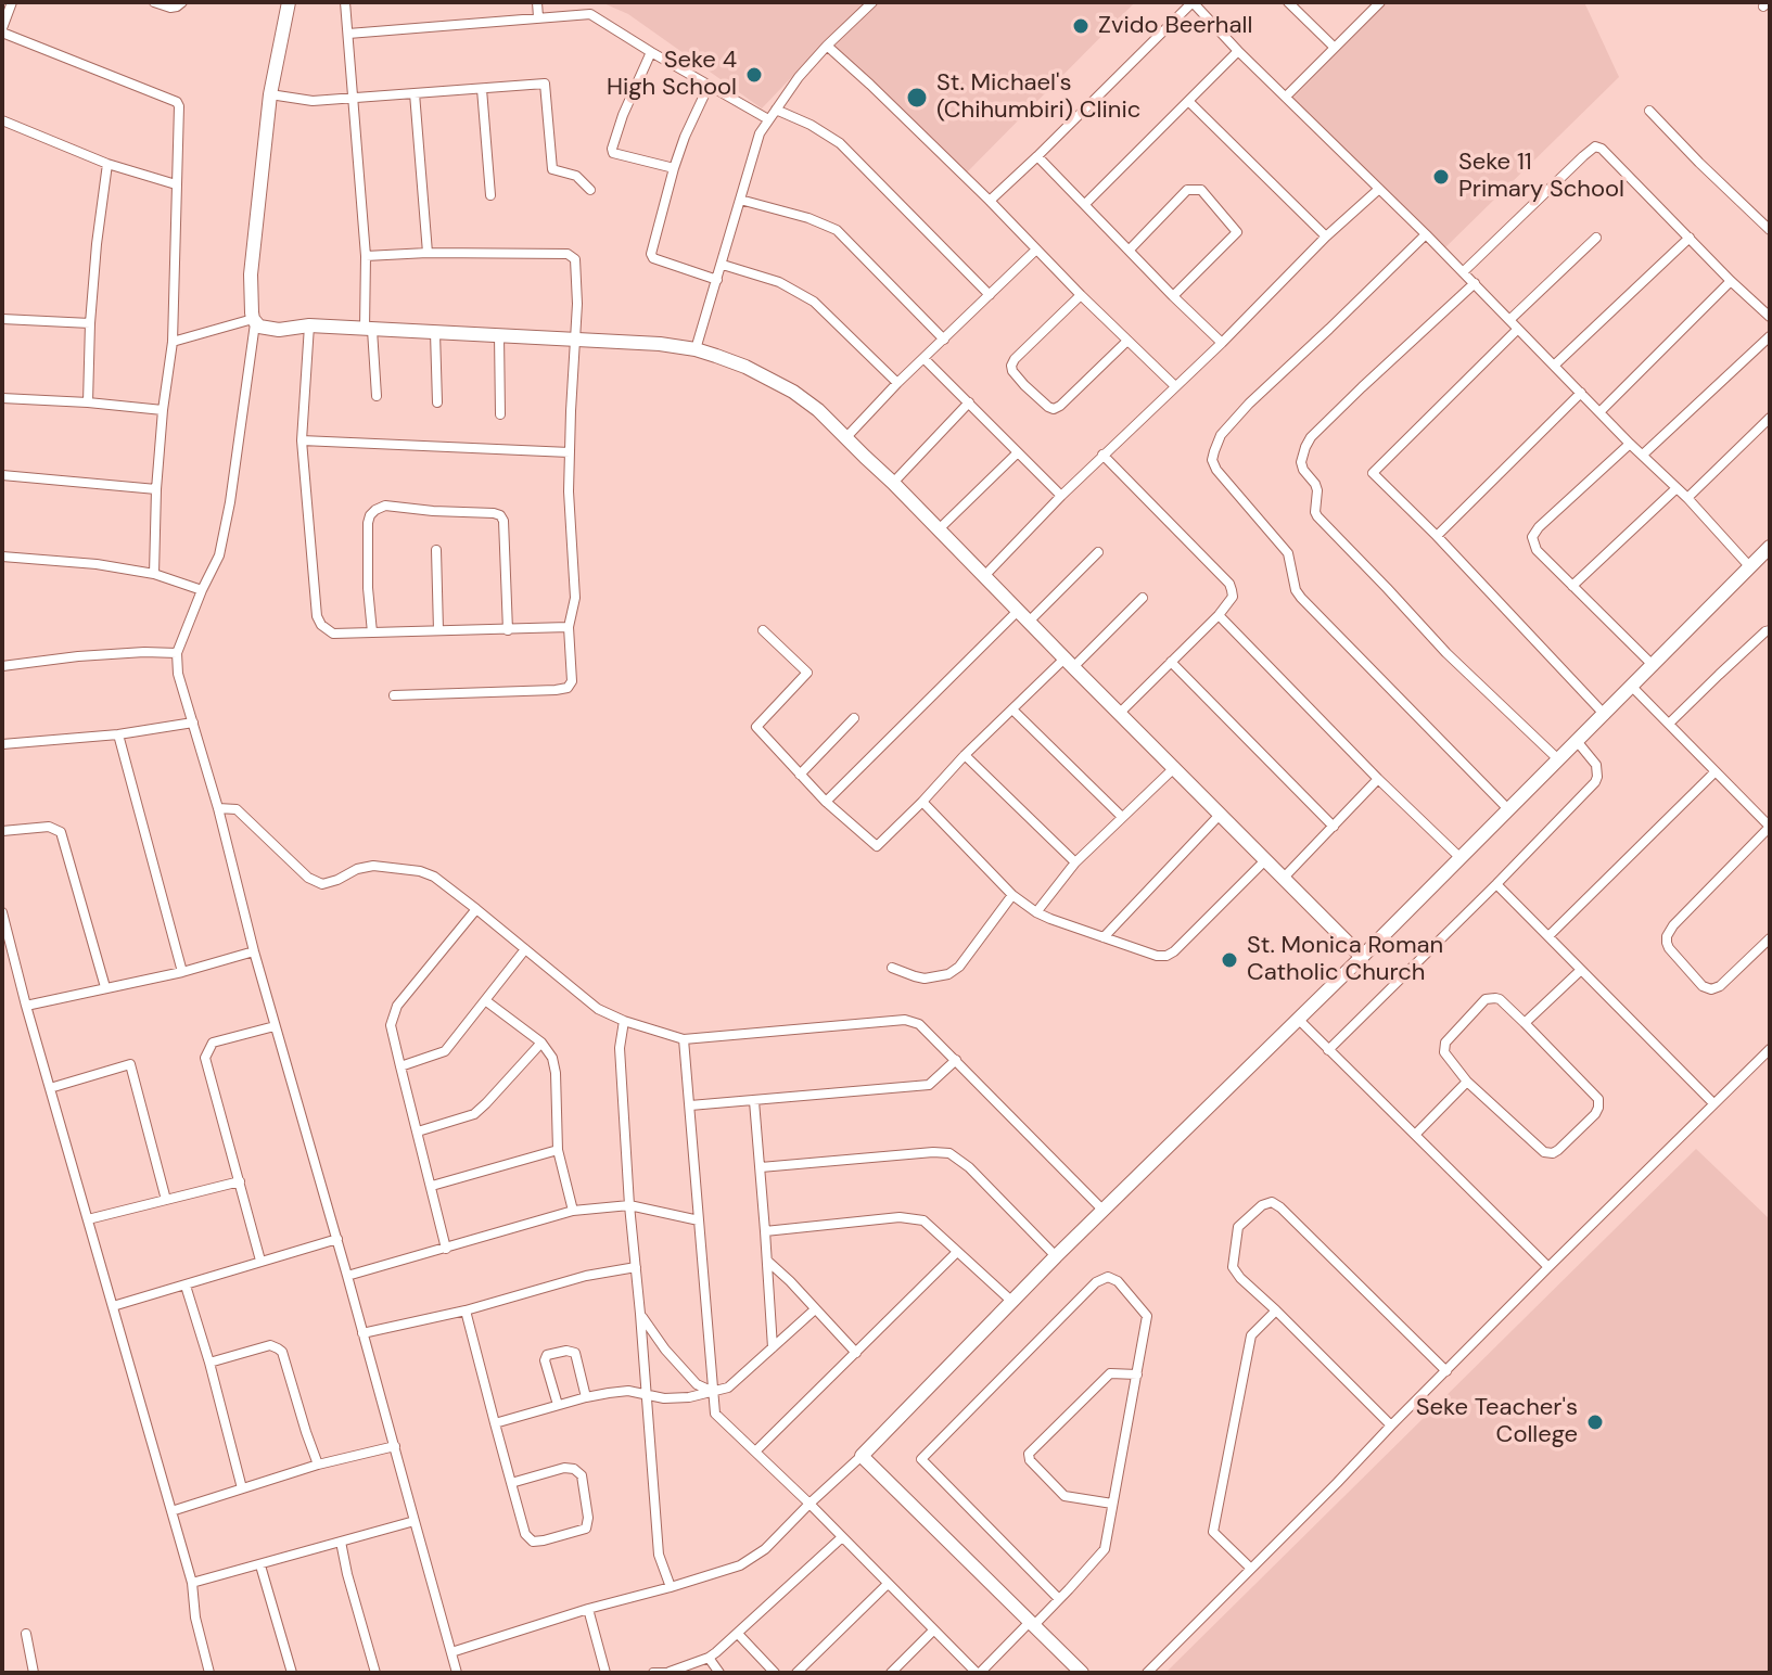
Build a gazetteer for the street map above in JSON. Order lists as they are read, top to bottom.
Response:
{
  "places": [
    "Zvido Beerhall",
    "Seke 4 High School",
    "St. Michael's (Chihumbiri) Clinic",
    "Seke 11 Primary School",
    "St. Monica Roman Catholic Church",
    "Seke Teacher's College"
  ]
}
